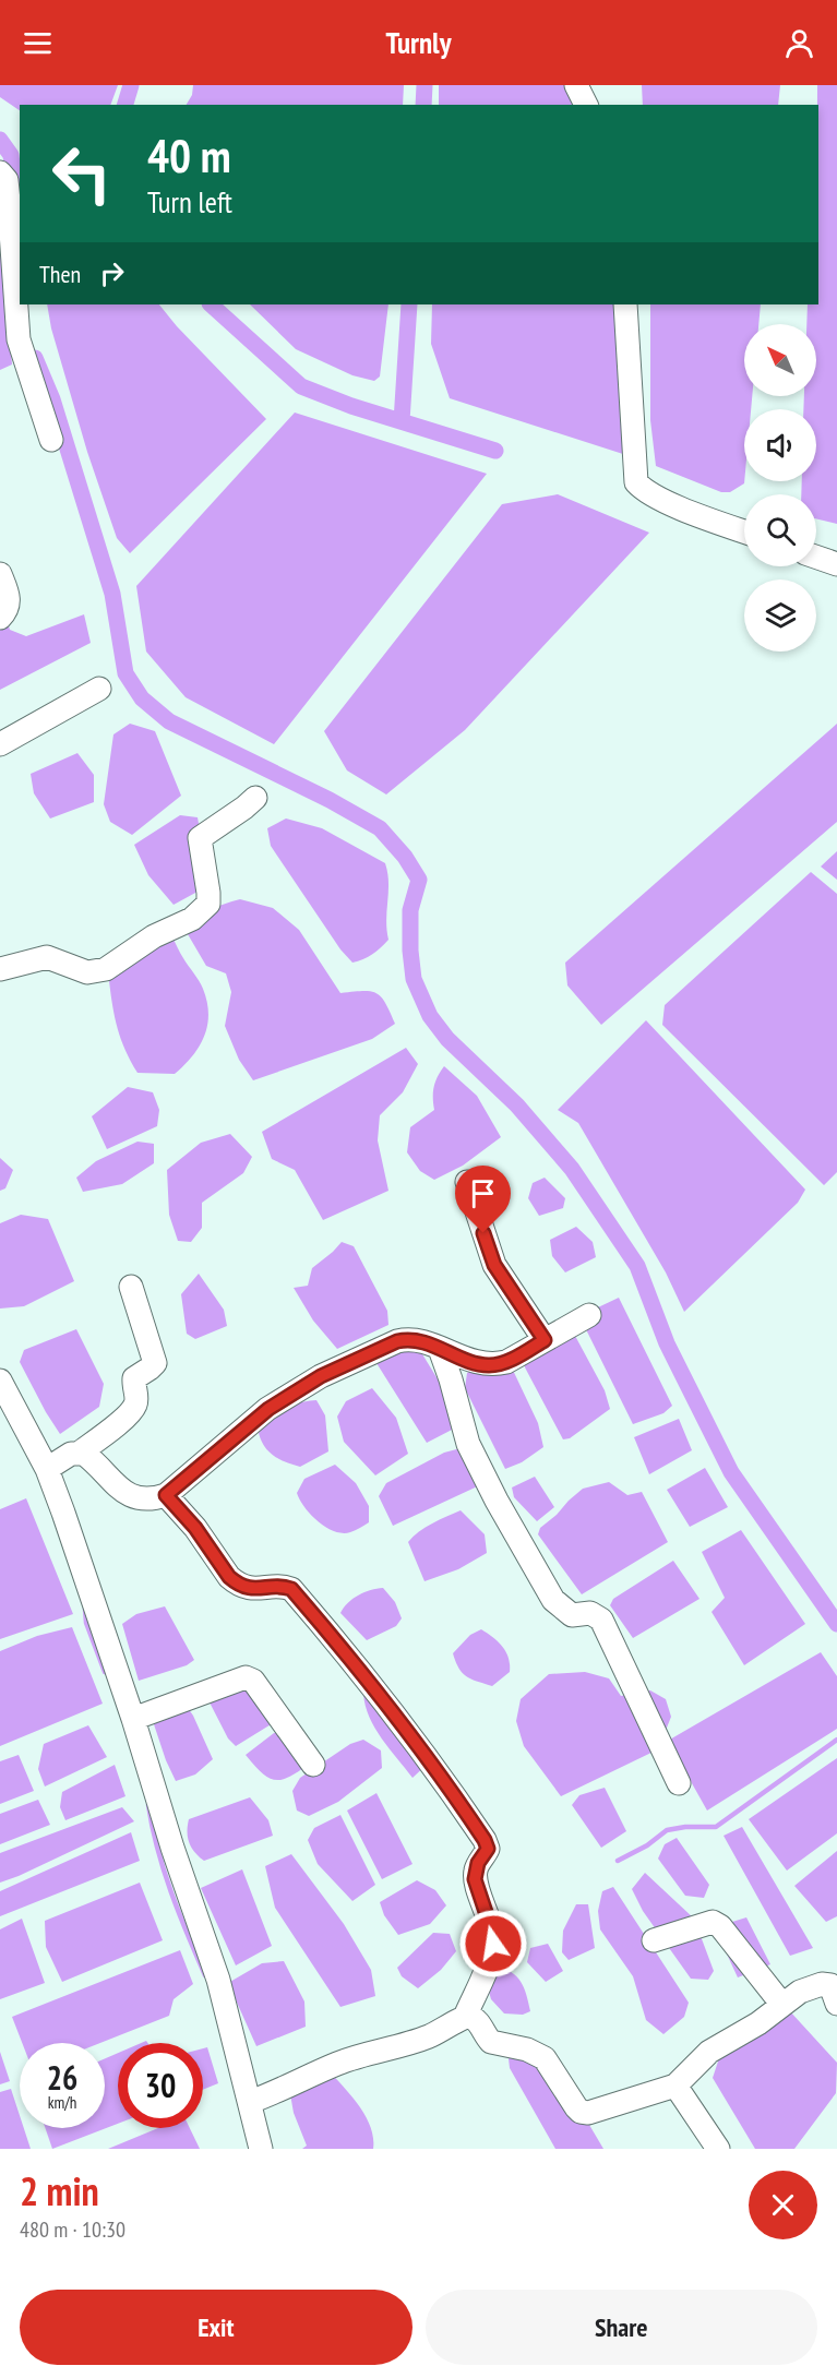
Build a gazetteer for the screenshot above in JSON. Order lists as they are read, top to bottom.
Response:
{
  "north": "top left",
  "page": {
    "header": "Turnly",
    "turn": ["40 m", "Turn left"],
    "then": "Then",
    "speed": "26 km/h",
    "limit": "30",
    "heading": ["2 min", "480 m · 10:30"],
    "buttons": ["Exit", "Share"]
  }
}
